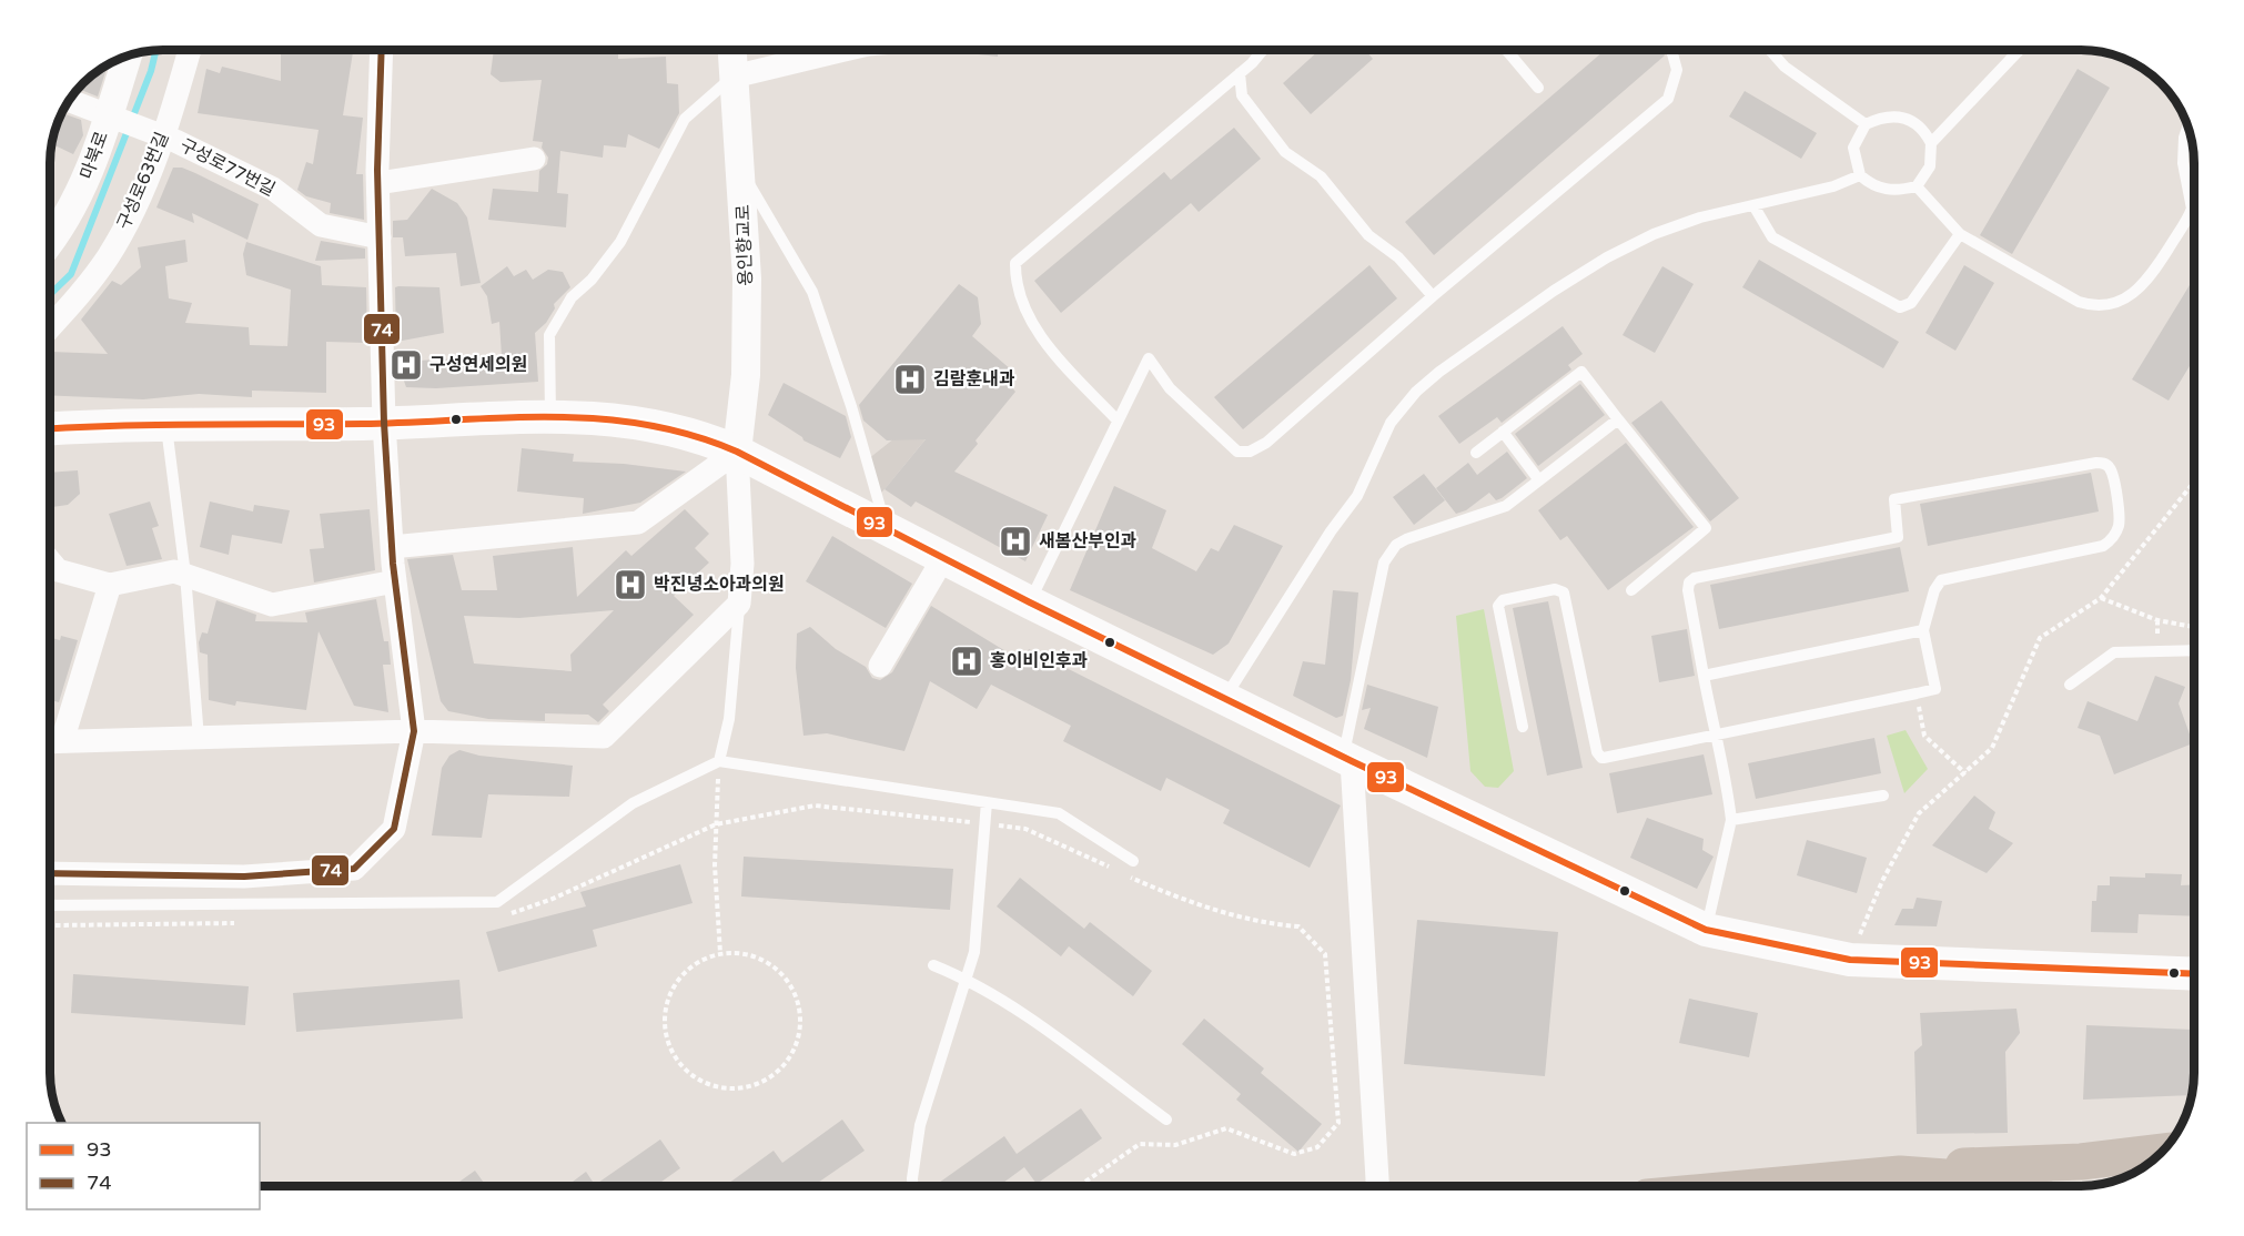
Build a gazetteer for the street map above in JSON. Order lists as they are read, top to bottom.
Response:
{
  "streets": {
    "street": [
      "마북로",
      "구성로77번길",
      "구성로63번길",
      "용인향교로"
    ]
  },
  "crossings": [
    ["마북로", "구성로77번길"],
    ["구성로77번길", "구성로63번길"]
  ],
  "places": {
    "hospital": [
      "구성연세의원",
      "김람훈내과",
      "새봄산부인과",
      "박진녕소아과의원",
      "홍이비인후과"
    ]
  },
  "lines": ["transit line 74", "transit line 93"],
  "legend": ["93", "74"]
}
